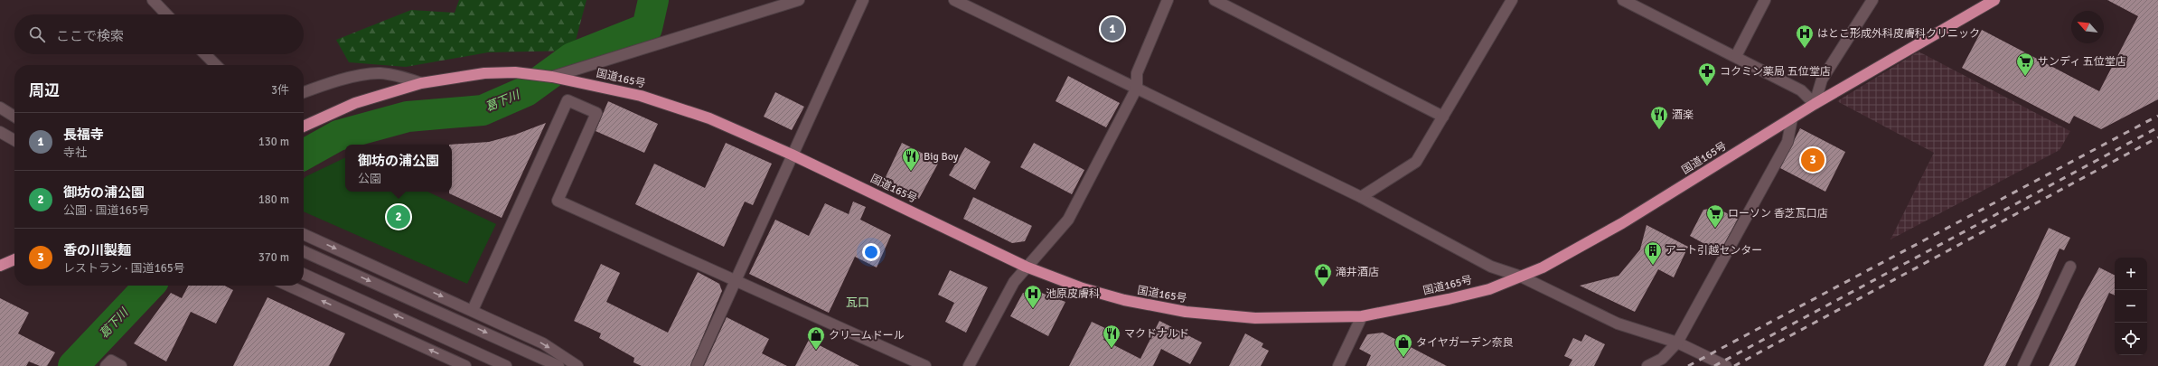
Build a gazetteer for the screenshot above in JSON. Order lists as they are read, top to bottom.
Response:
{
  "streets": {
    "highway": ["国道165号"]
  },
  "districts": ["瓦口"],
  "water": ["葛下川"],
  "places": {
    "hospital": ["はとこ形成外科皮膚科クリニック", "池原皮膚科"],
    "supermarket": ["サンディ 五位堂店", "ローソン 香芝瓦口店"],
    "pharmacy": ["コクミン薬局 五位堂店"],
    "restaurant": ["酒楽", "Big Boy", "マクドナルド"],
    "building": ["アート引越センター"],
    "shop": ["滝井酒店", "クリームドール", "タイヤガーデン奈良"]
  },
  "north": "top left",
  "page": {
    "search": "ここで検索",
    "pins": ["1", "3", "2"],
    "heading": ["周辺", "3件"],
    "list": [
      {
        "mark": "1",
        "name": "長福寺",
        "note": "寺社",
        "value": "130 m"
      },
      {
        "mark": "2",
        "name": "御坊の浦公園",
        "note": "公園 · 国道165号",
        "value": "180 m"
      },
      {
        "mark": "3",
        "name": "香の川製麺",
        "note": "レストラン · 国道165号",
        "value": "370 m"
      }
    ],
    "popup": ["御坊の浦公園", "公園"],
    "map_buttons": ["+", "−"]
  }
}
